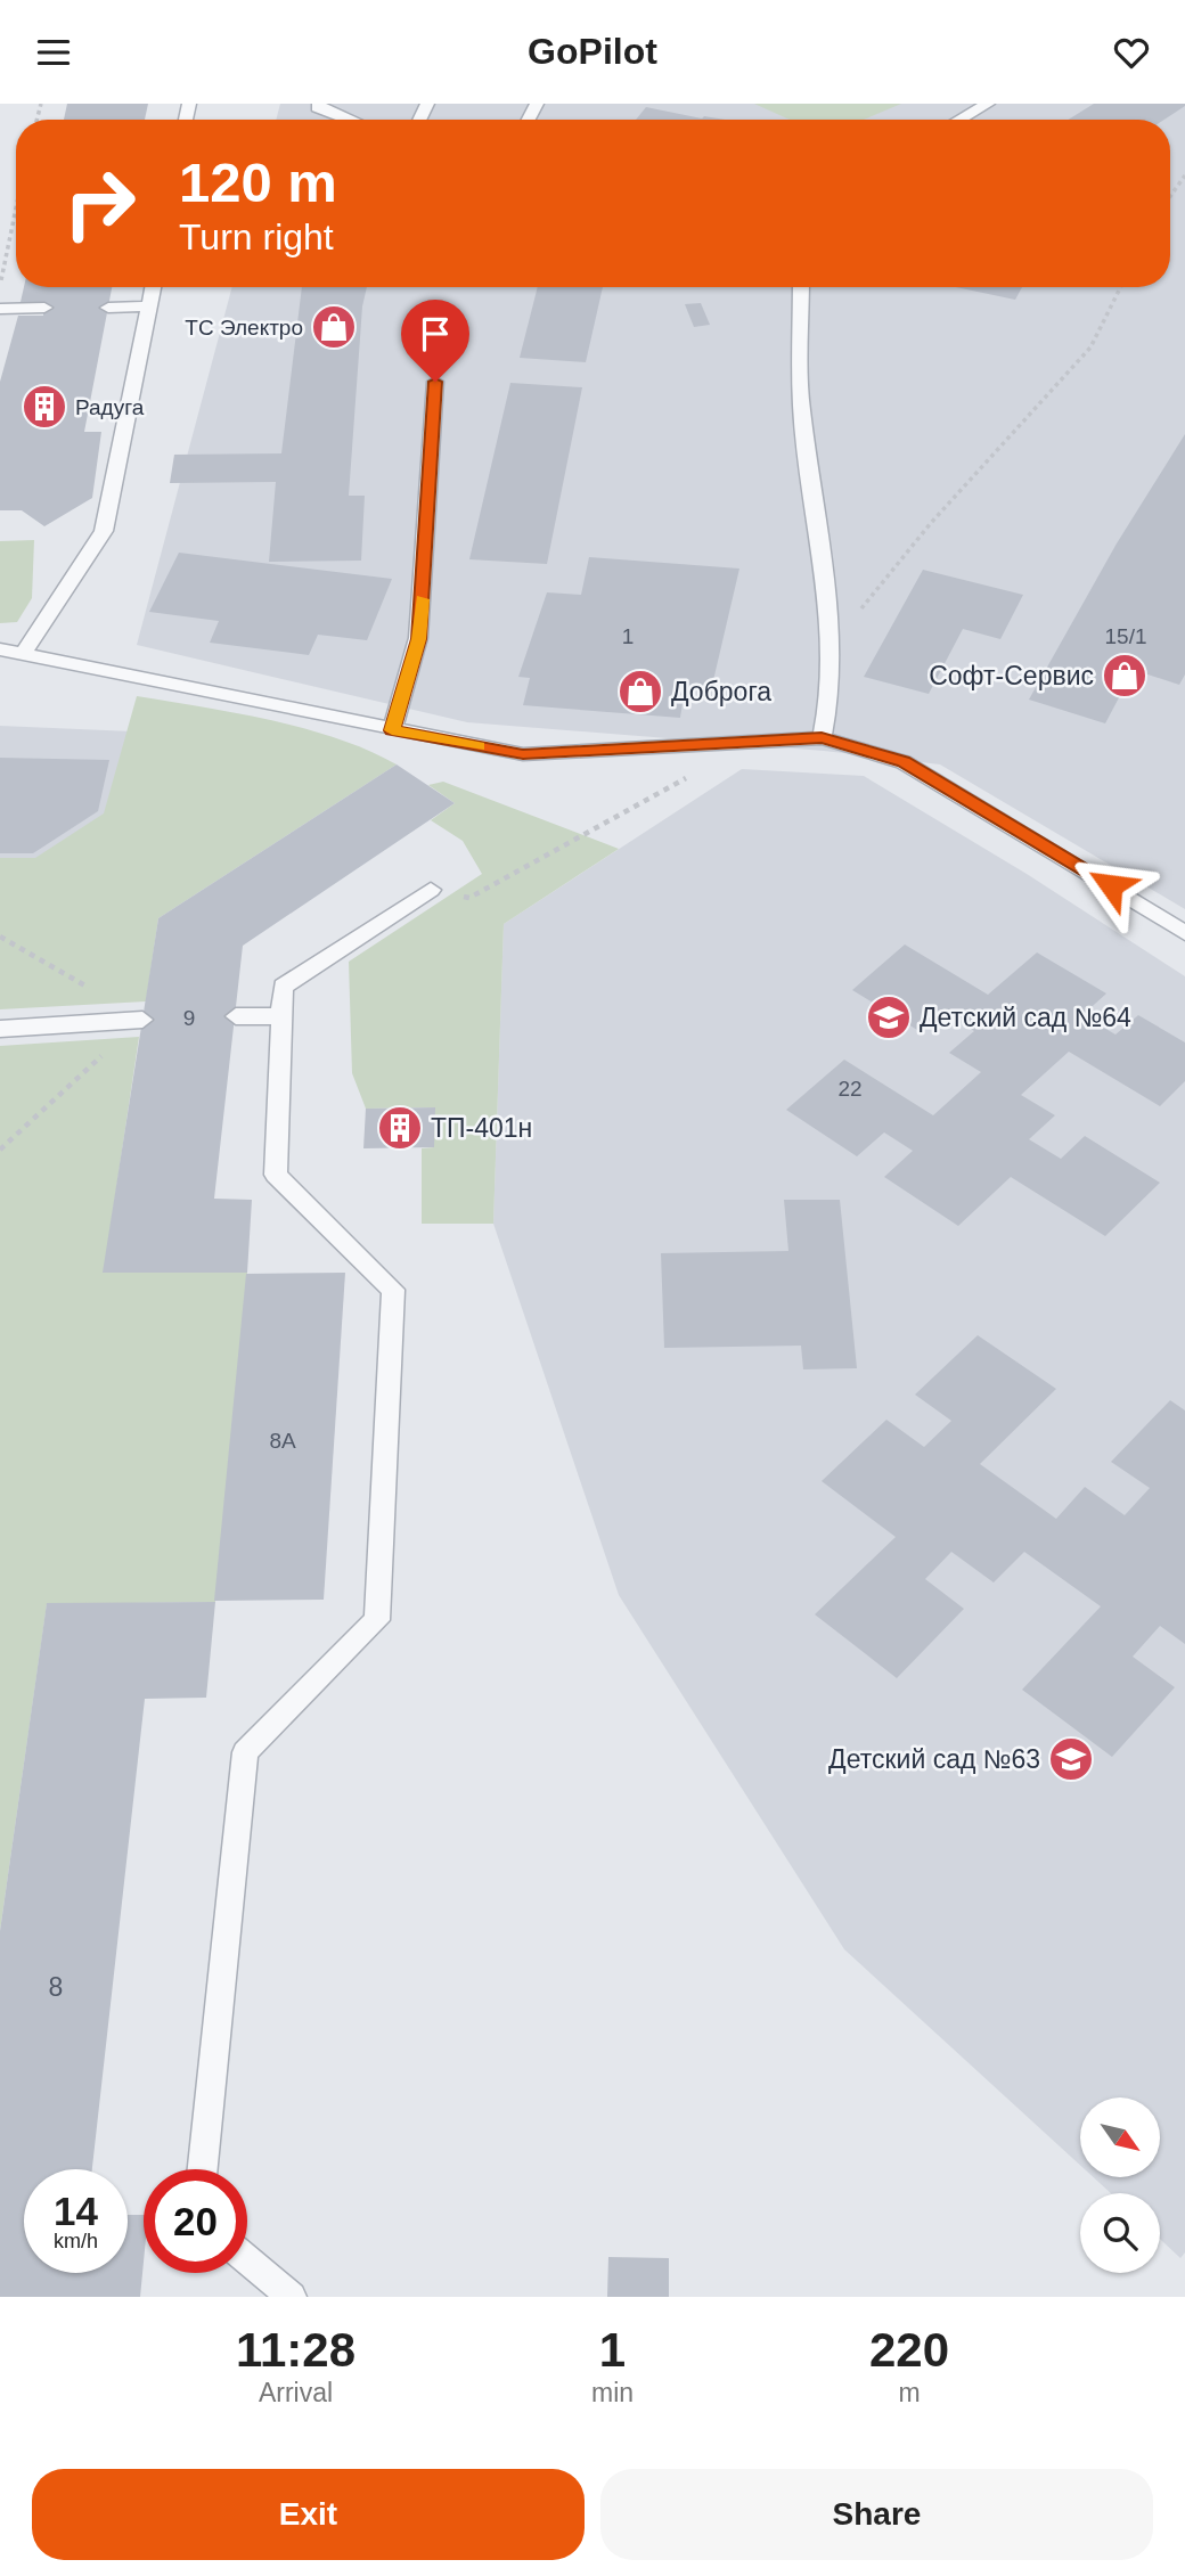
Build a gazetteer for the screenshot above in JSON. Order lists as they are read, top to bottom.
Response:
{
  "places": {
    "shop": ["ТС Электро", "Софт-Сервис", "Доброга"],
    "building": ["Радуга", "ТП-401н"],
    "school or university": ["Детский сад №64", "Детский сад №63"]
  },
  "house_numbers": [
    "1",
    "15/1",
    "9",
    "22",
    "8А",
    "8"
  ],
  "north": "bottom right",
  "page": {
    "header": "GoPilot",
    "turn": ["120 m", "Turn right"],
    "speed": "14 km/h",
    "limit": "20",
    "eta": [
      "11:28",
      "Arrival",
      "1",
      "min",
      "220",
      "m"
    ],
    "buttons": ["Exit", "Share"]
  }
}
